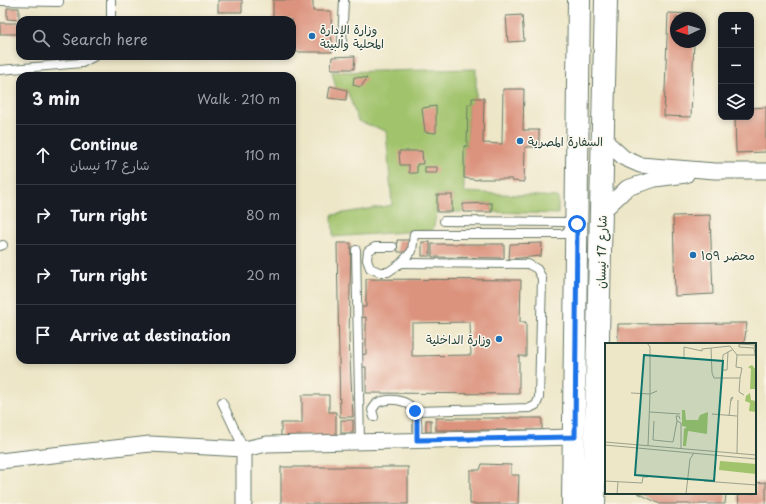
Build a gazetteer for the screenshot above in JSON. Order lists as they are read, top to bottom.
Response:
{
  "streets": {
    "main road": ["شارع 17 نيسان"]
  },
  "places": [
    "وزارة الإدارة المحلية والبيئة",
    "السفارة المصرية",
    "محضر ١٥٩",
    "وزارة الداخلية"
  ],
  "north": "left",
  "page": {
    "map_buttons": ["+", "−"],
    "search": "Search here",
    "heading": ["3 min", "Walk · 210 m"],
    "list": [
      ["Continue", "شارع 17 نيسان", "110 m"],
      ["Turn right", "80 m"],
      ["Turn right", "20 m"],
      "Arrive at destination"
    ]
  }
}
